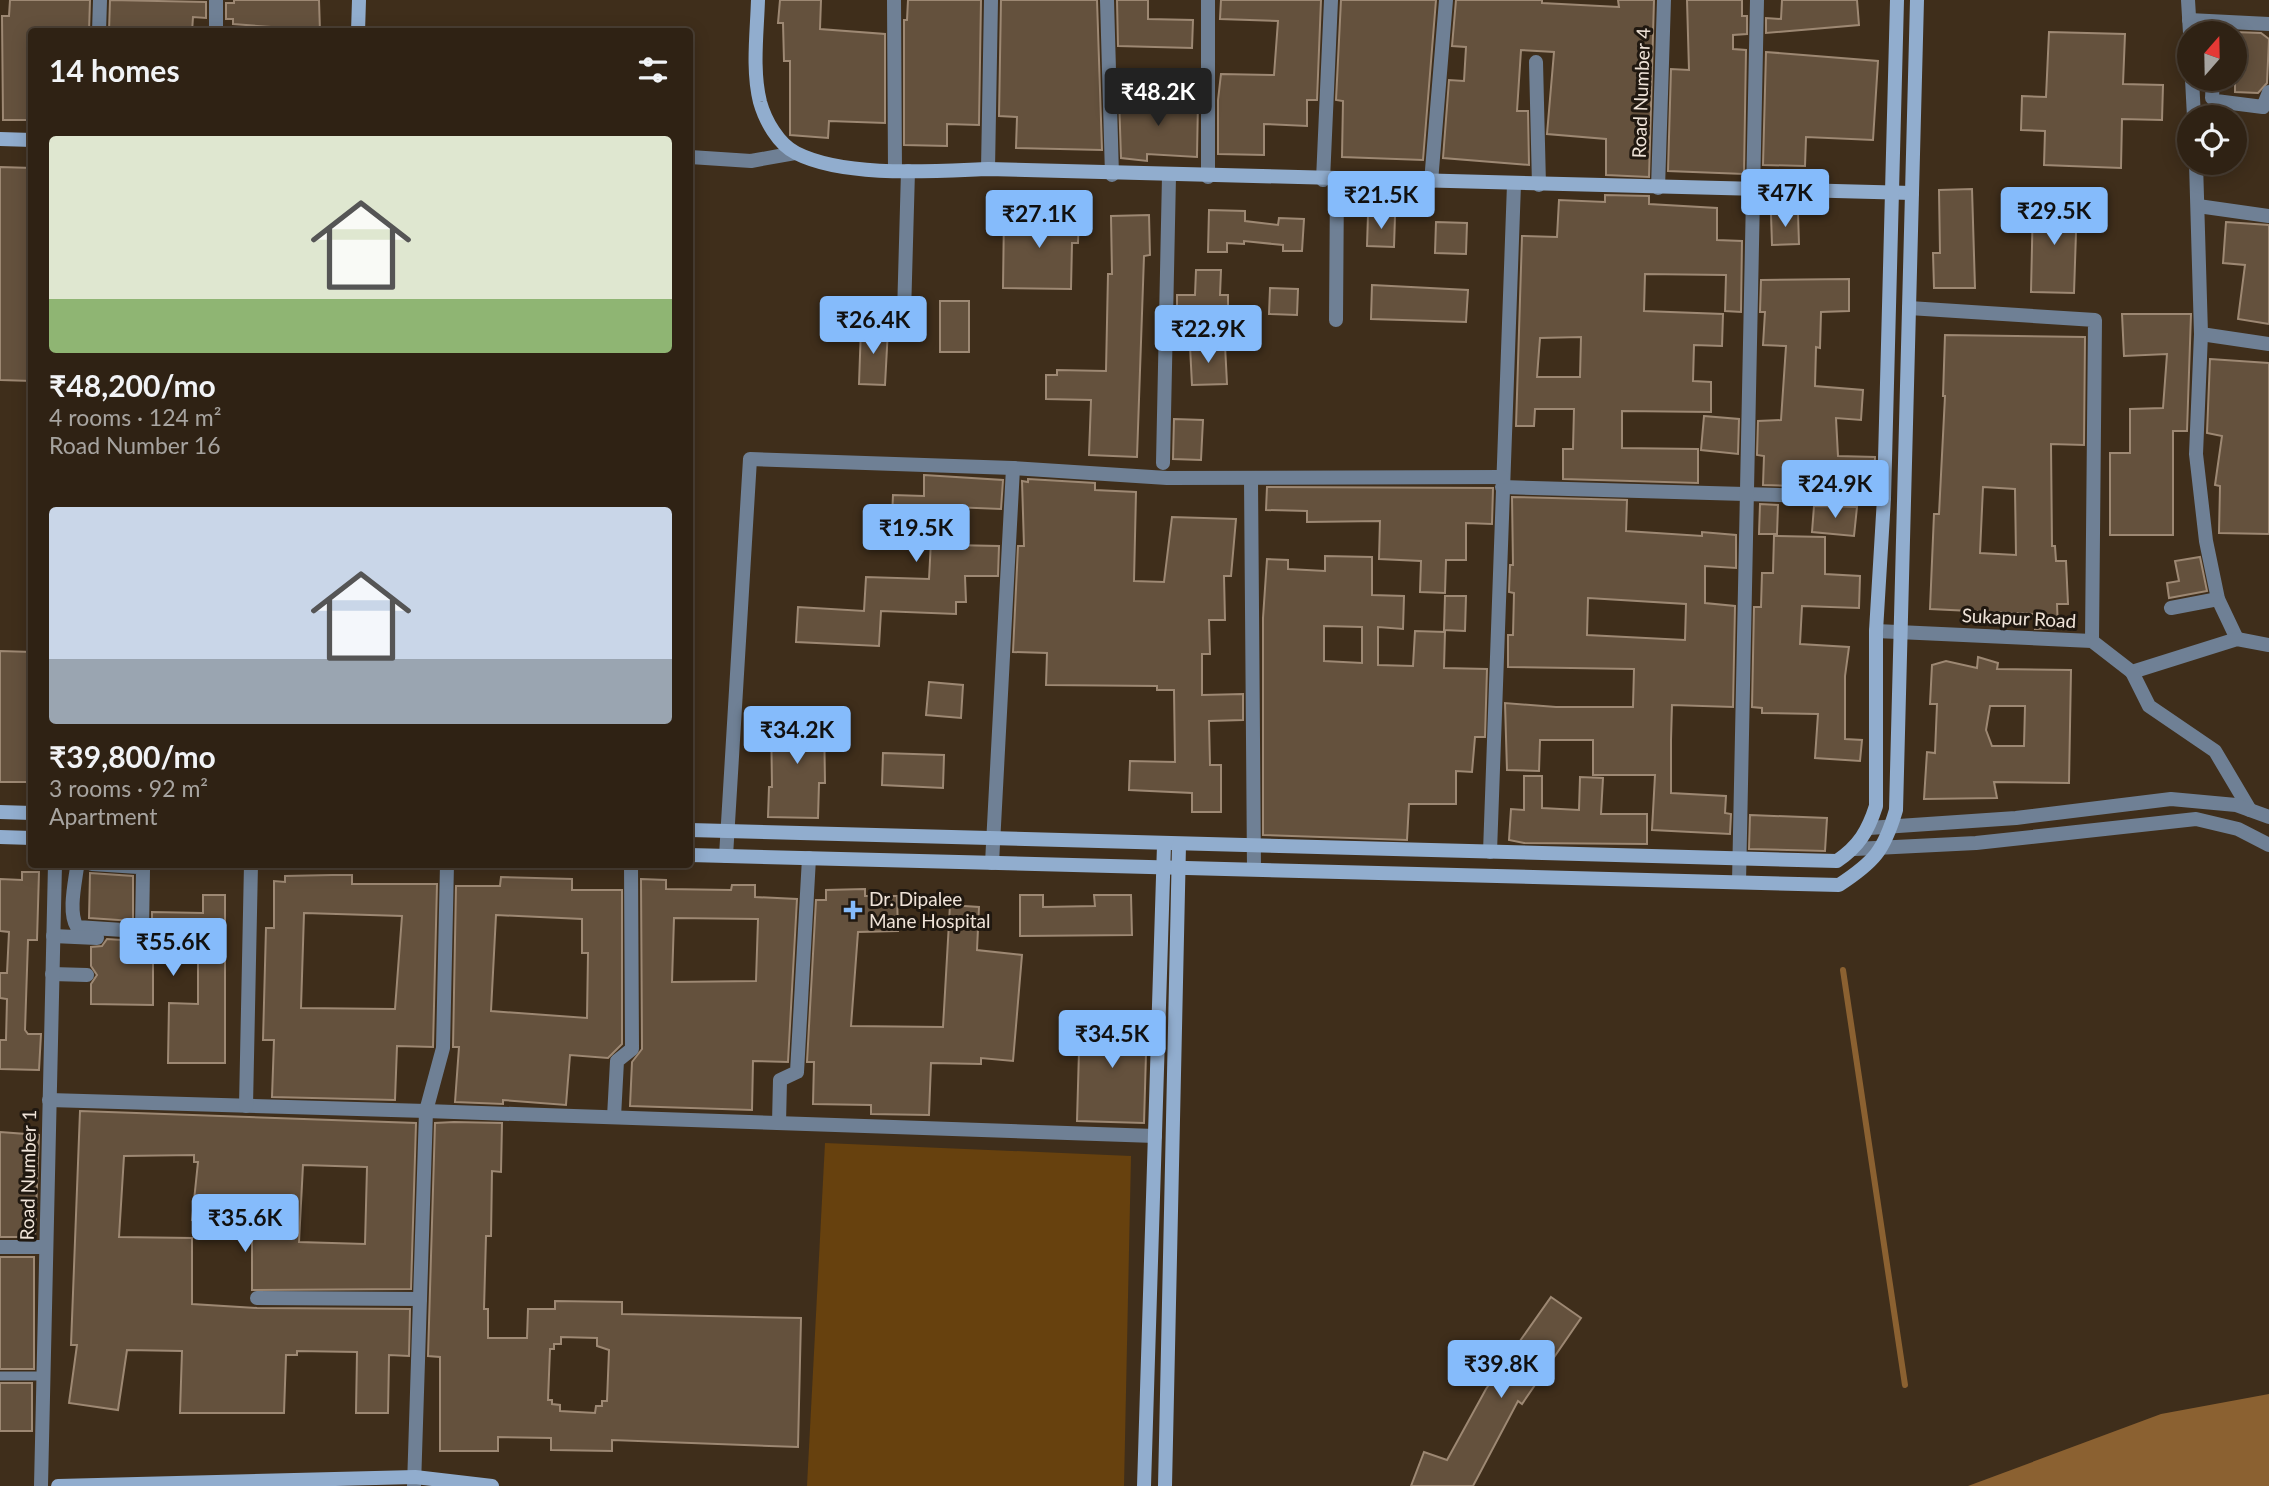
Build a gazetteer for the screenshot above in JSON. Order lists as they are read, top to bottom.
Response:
{
  "streets": {
    "street": ["Road Number 4", "Sukapur Road", "Road Number 1"]
  },
  "places": {
    "health": ["Dr. Dipalee Mane Hospital"]
  },
  "north": "top",
  "page": {
    "heading": "14 homes",
    "price": [
      "₹48.2K",
      "₹47K",
      "₹21.5K",
      "₹29.5K",
      "₹27.1K",
      "₹26.4K",
      "₹22.9K",
      "₹24.9K",
      "₹19.5K",
      "₹34.2K",
      "₹55.6K",
      "₹34.5K",
      "₹35.6K",
      "₹39.8K"
    ],
    "list": [
      {
        "name": "₹48,200/mo",
        "note": "4 rooms · 124 m² · Road Number 16"
      },
      {
        "name": "₹39,800/mo",
        "note": "3 rooms · 92 m² · Apartment"
      }
    ]
  }
}
